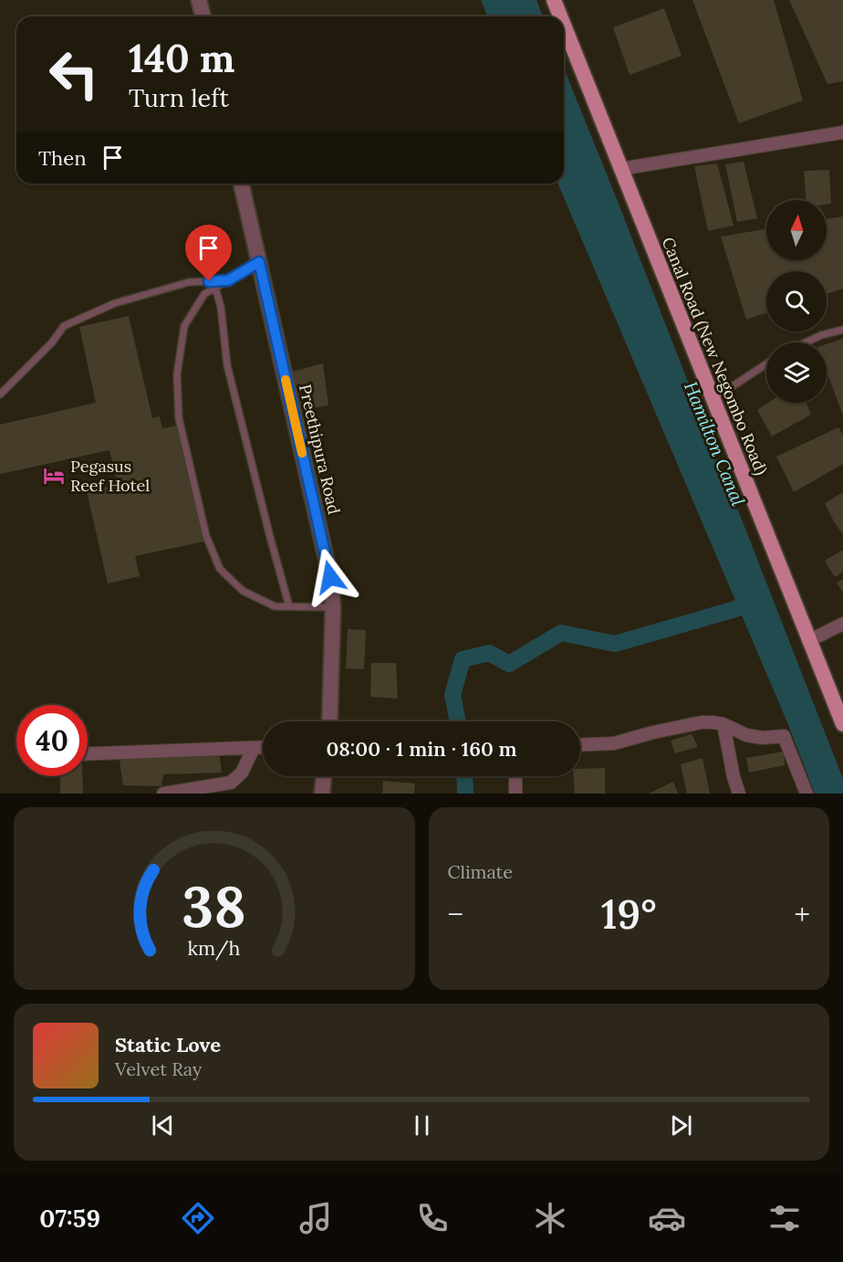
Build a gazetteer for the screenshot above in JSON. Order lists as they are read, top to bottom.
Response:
{
  "streets": {
    "main road": ["Canal Road (New Negombo Road)"],
    "street": ["Preethipura Road"]
  },
  "water": ["Hamilton Canal"],
  "places": {
    "hotel": ["Pegasus Reef Hotel"]
  },
  "north": "top",
  "page": {
    "turn": ["140 m", "Turn left"],
    "then": "Then",
    "limit": "40",
    "trip": "08:00 · 1 min · 160 m",
    "tile": "Climate",
    "heat": ["−", "19°", "+"],
    "song": ["Static Love", "Velvet Ray"],
    "tabs": "07:59",
    "gauge": ["38", "km/h"]
  }
}
